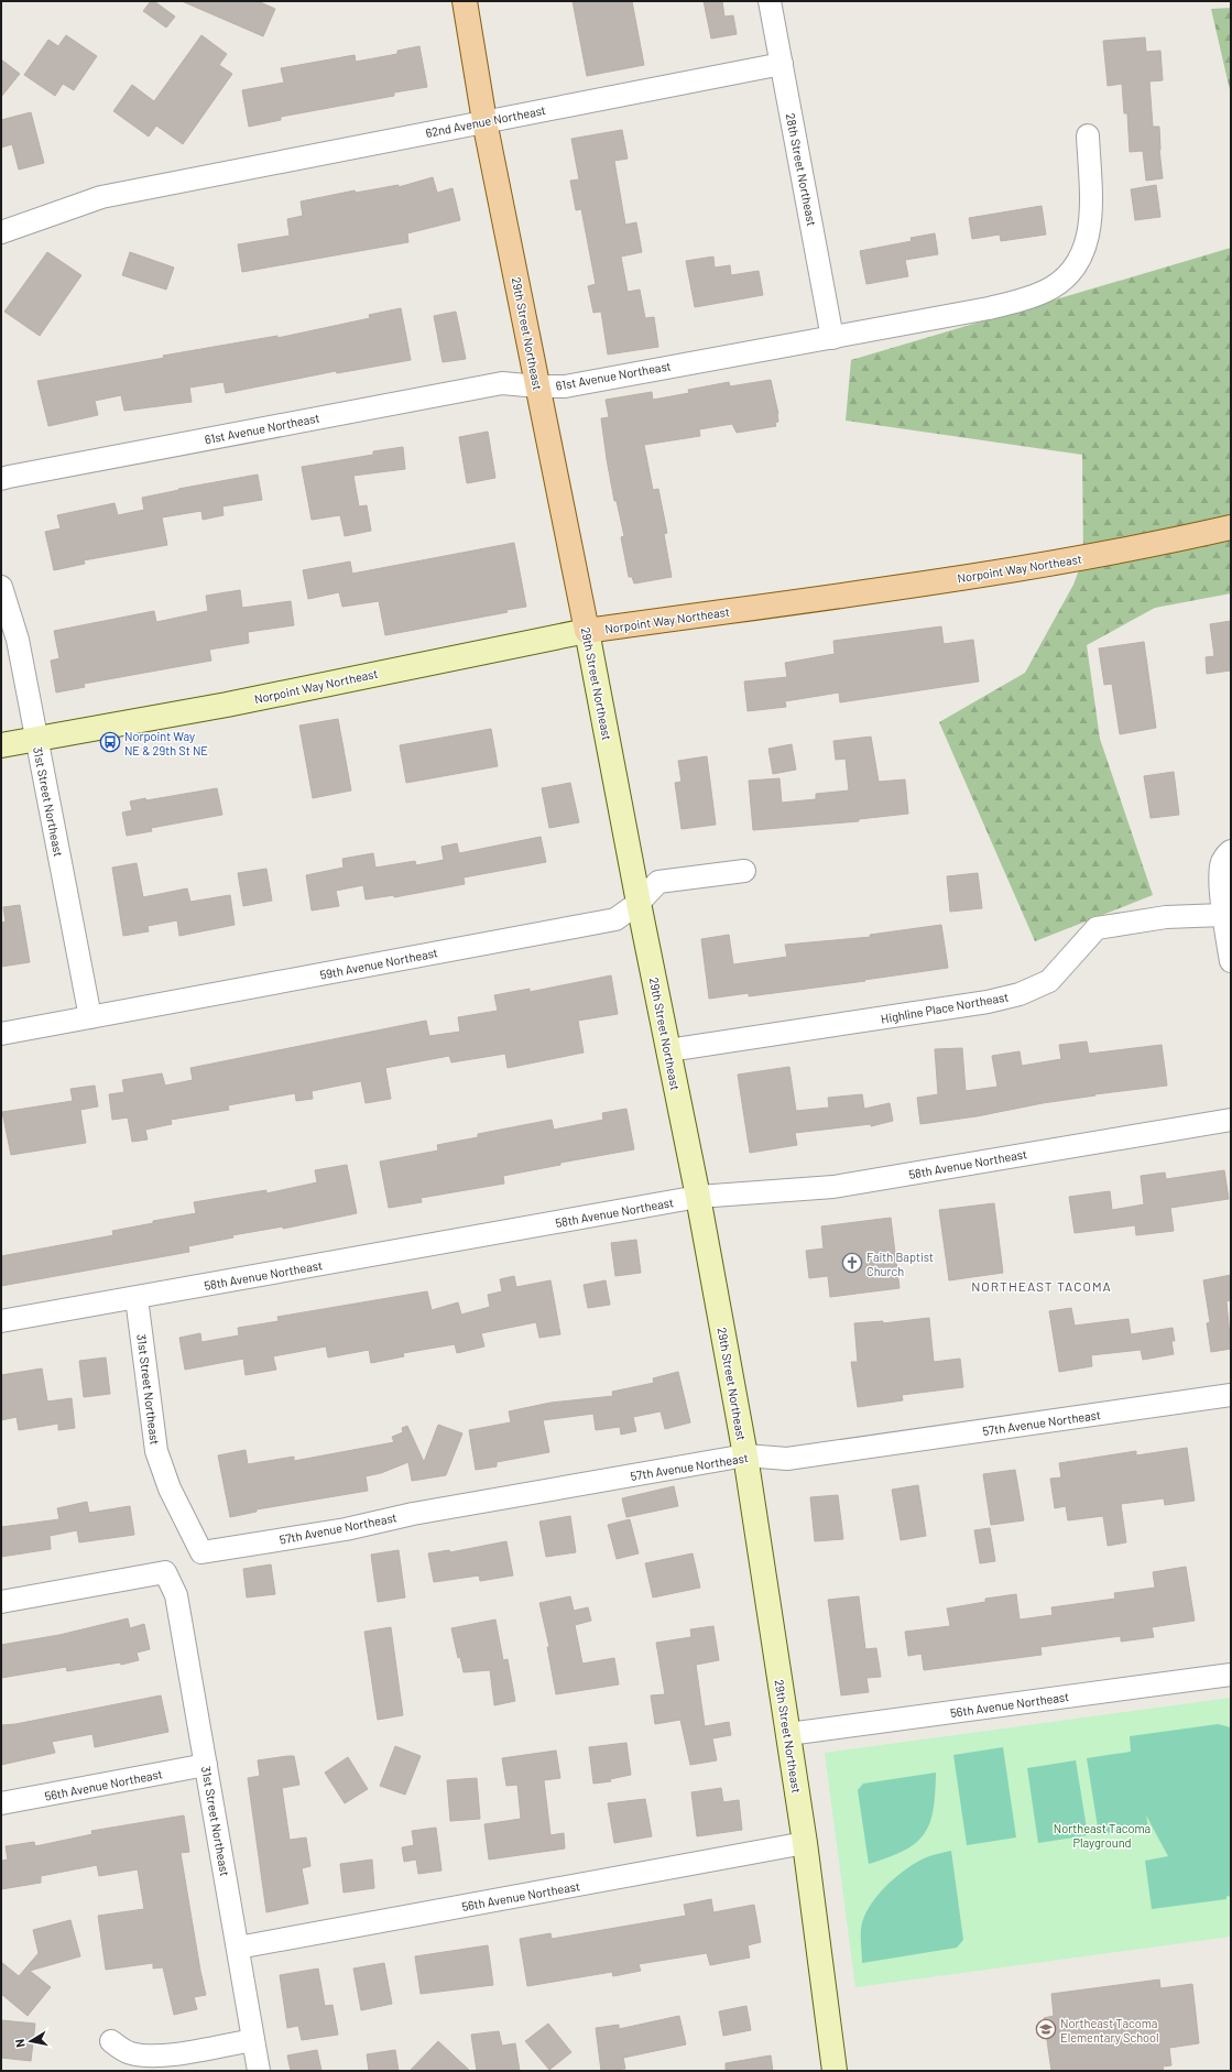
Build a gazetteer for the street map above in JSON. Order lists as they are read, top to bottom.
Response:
{
  "streets": {
    "main road": ["29th Street Northeast", "Norpoint Way Northeast"],
    "street": [
      "62nd Avenue Northeast",
      "28th Street Northeast",
      "61st Avenue Northeast",
      "31st Street Northeast",
      "59th Avenue Northeast",
      "Highline Place Northeast",
      "58th Avenue Northeast",
      "57th Avenue Northeast",
      "56th Avenue Northeast"
    ]
  },
  "crossings": [
    ["62nd Avenue Northeast", "28th Street Northeast"],
    ["62nd Avenue Northeast", "29th Street Northeast"],
    ["28th Street Northeast", "61st Avenue Northeast"],
    ["29th Street Northeast", "61st Avenue Northeast"],
    ["29th Street Northeast", "Norpoint Way Northeast"],
    ["29th Street Northeast", "59th Avenue Northeast"],
    ["29th Street Northeast", "Highline Place Northeast"],
    ["29th Street Northeast", "58th Avenue Northeast"],
    ["29th Street Northeast", "57th Avenue Northeast"],
    ["29th Street Northeast", "56th Avenue Northeast"],
    ["Norpoint Way Northeast", "31st Street Northeast"],
    ["31st Street Northeast", "59th Avenue Northeast"],
    ["31st Street Northeast", "58th Avenue Northeast"],
    ["31st Street Northeast", "57th Avenue Northeast"],
    ["31st Street Northeast", "56th Avenue Northeast"]
  ],
  "districts": ["NORTHEAST TACOMA"],
  "parks": ["Northeast Tacoma Playground"],
  "places": {
    "bus stop": ["Norpoint Way NE & 29th St NE"],
    "church": ["Faith Baptist Church"],
    "school or university": ["Northeast Tacoma Elementary School"]
  },
  "north": "left"
}
